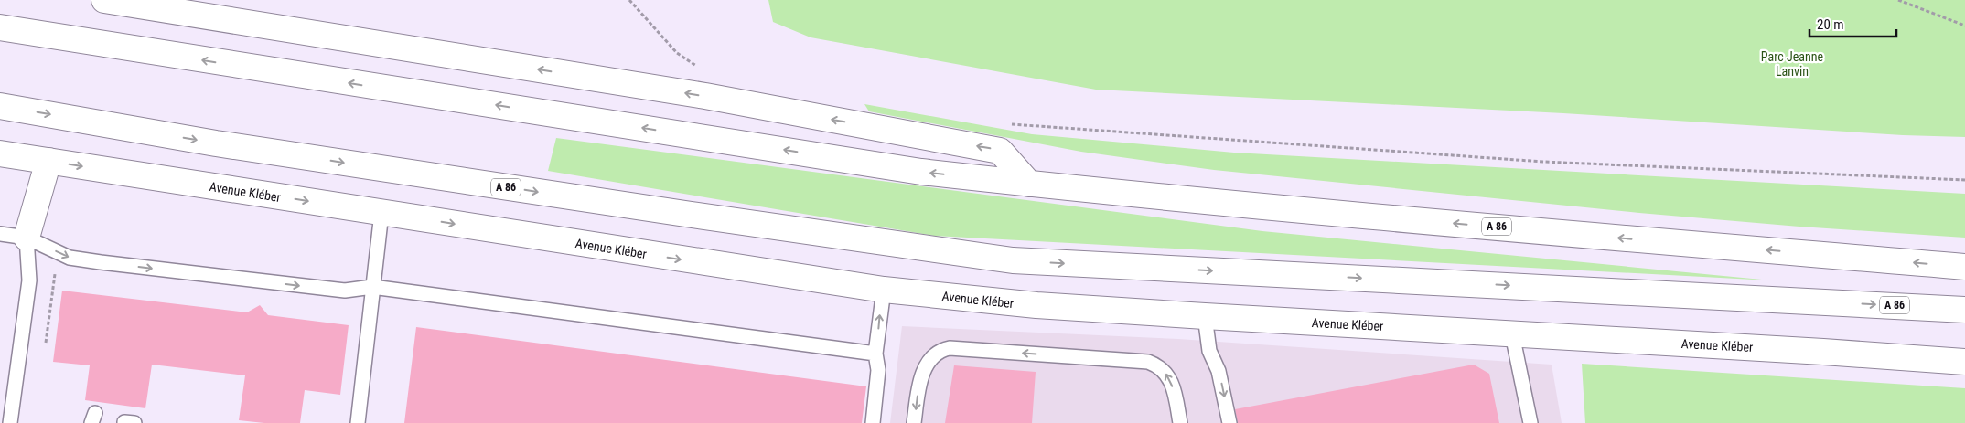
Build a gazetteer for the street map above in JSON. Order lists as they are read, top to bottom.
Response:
{
  "streets": {
    "main road": ["A 86", "Avenue Kléber"]
  },
  "parks": ["Parc Jeanne Lanvin"],
  "scale_bar": "20 m"
}
